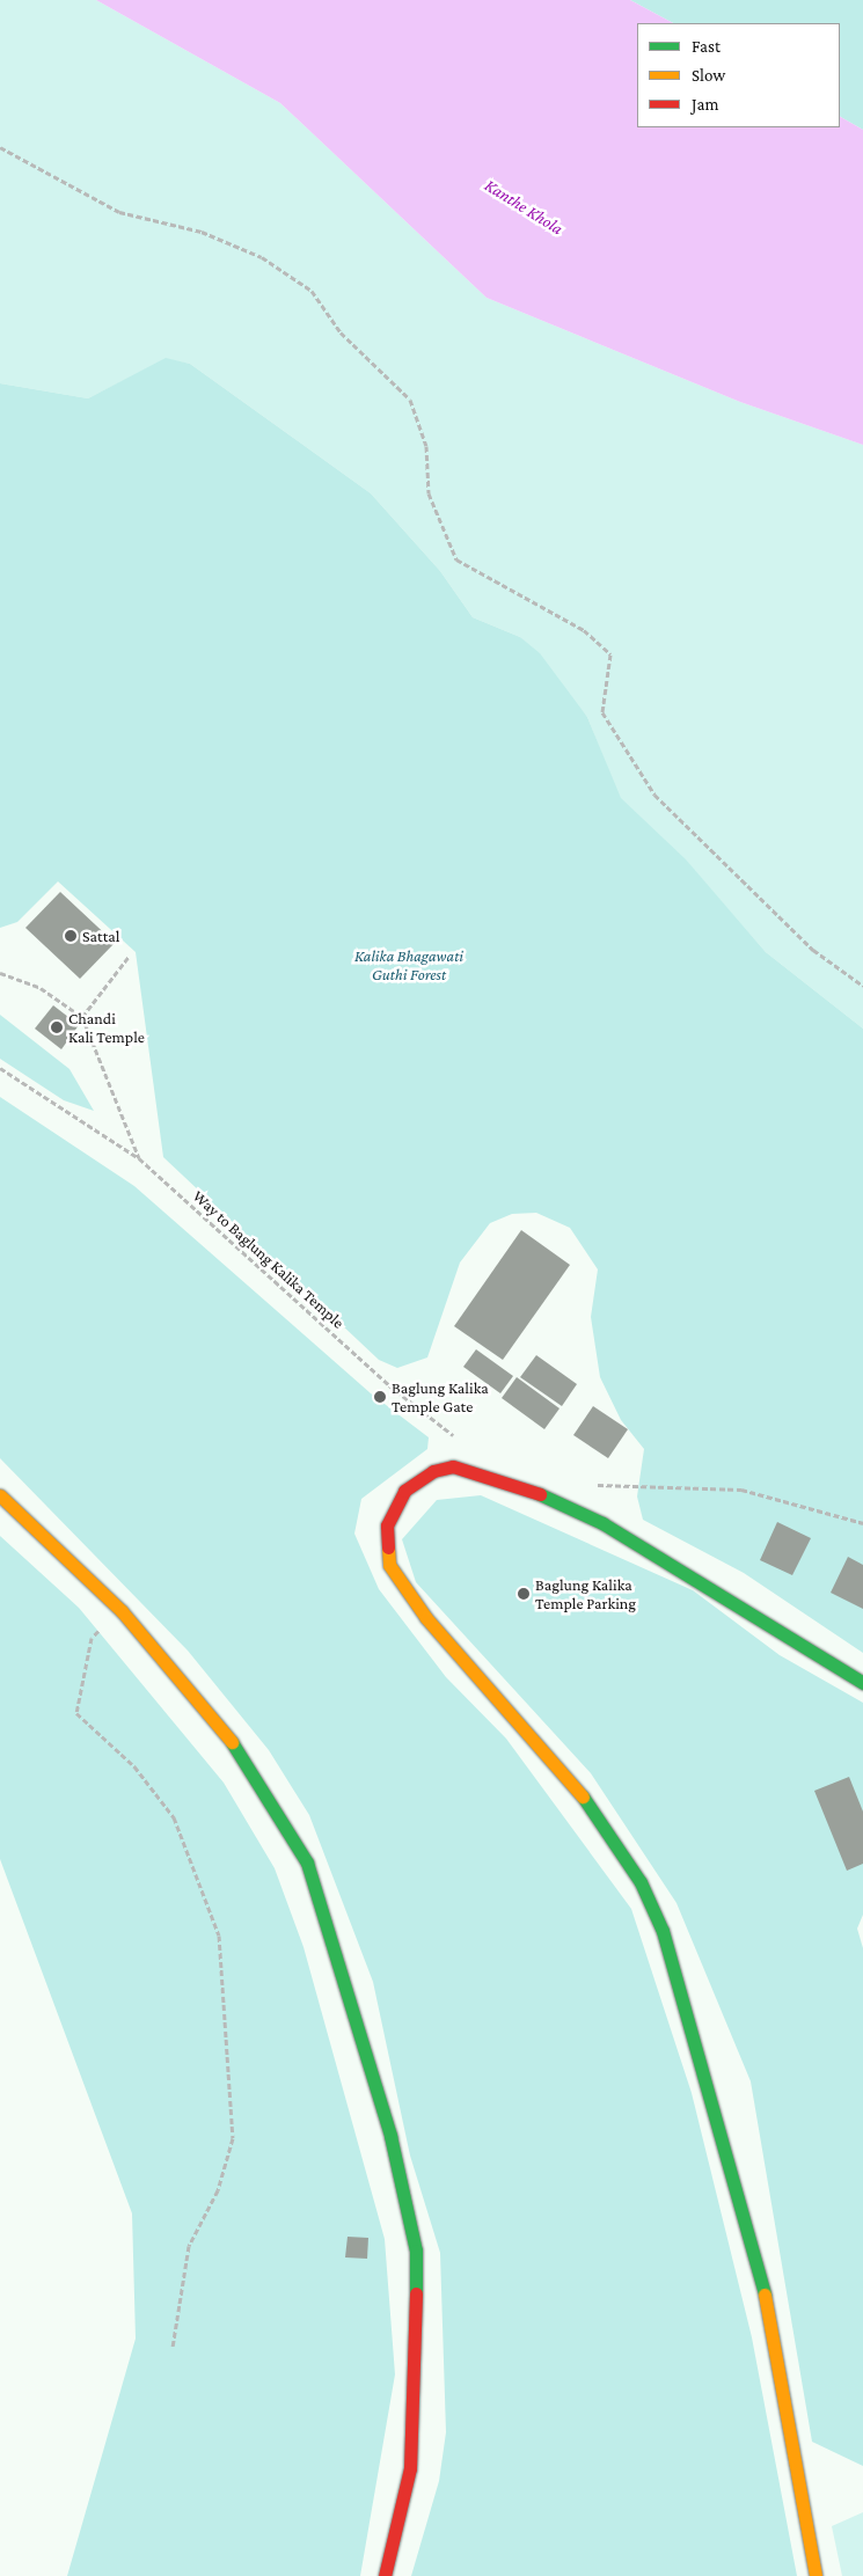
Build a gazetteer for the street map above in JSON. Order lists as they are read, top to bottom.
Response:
{
  "streets": {
    "path": ["Way to Baglung Kalika Temple"]
  },
  "water": ["Kanthe Khola"],
  "parks": ["Kalika Bhagawati Guthi Forest"],
  "places": [
    "Sattal",
    "Chandi Kali Temple",
    "Baglung Kalika Temple Gate",
    "Baglung Kalika Temple Parking"
  ],
  "legend": ["Fast", "Slow", "Jam"]
}
